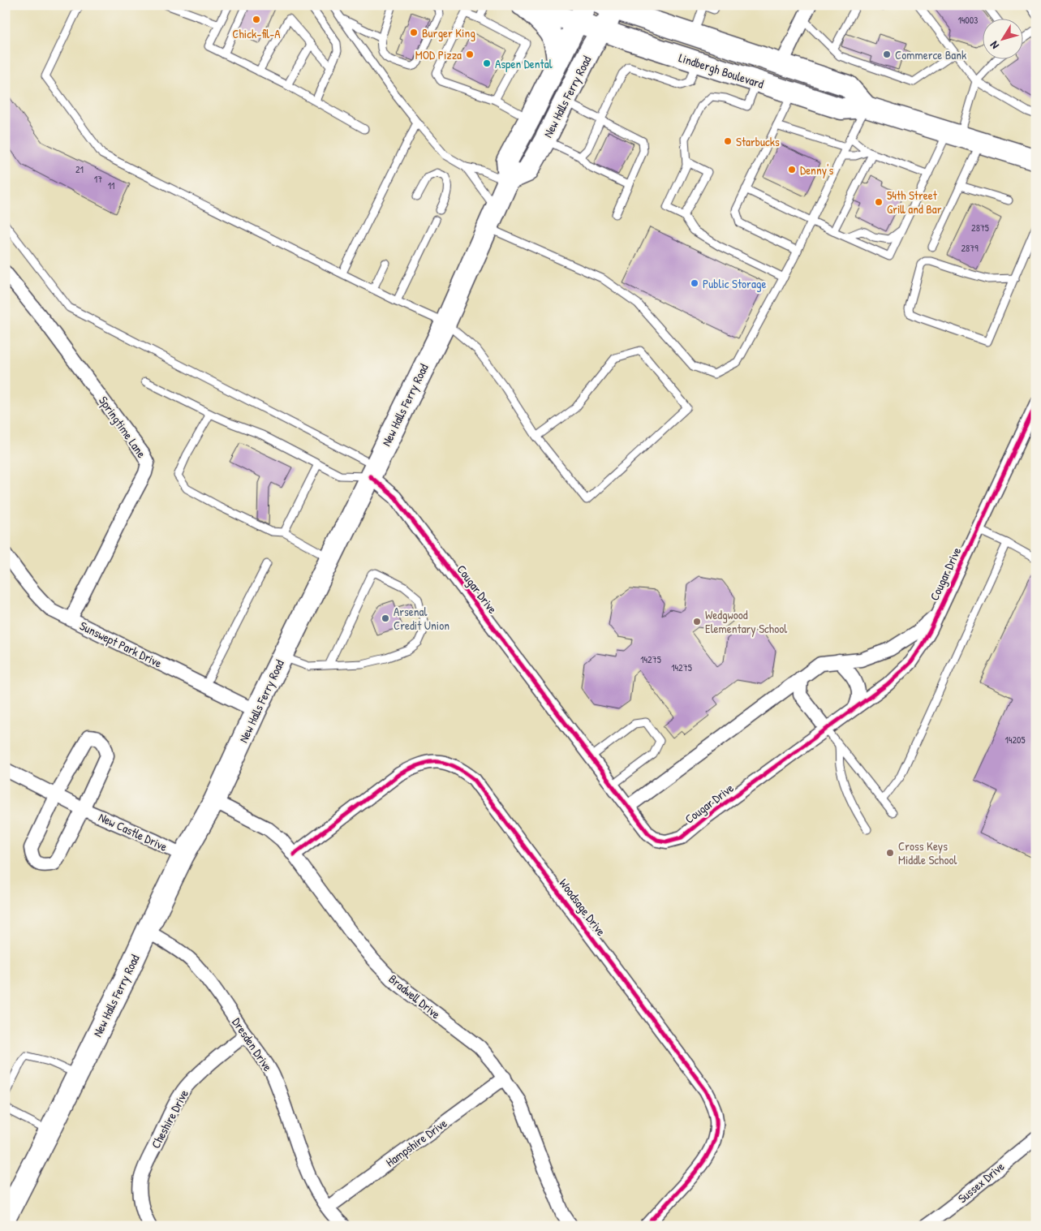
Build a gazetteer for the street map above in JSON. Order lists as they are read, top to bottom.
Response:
{
  "streets": {
    "main road": ["Lindbergh Boulevard", "New Halls Ferry Road"],
    "street": [
      "Springtime Lane",
      "Cougar Drive",
      "Sunswept Park Drive",
      "New Castle Drive",
      "Woodsage Drive",
      "Bradwell Drive",
      "Dresden Drive",
      "Cheshire Drive",
      "Hampshire Drive",
      "Sussex Drive"
    ]
  },
  "crossings": [
    ["Lindbergh Boulevard", "New Halls Ferry Road"],
    ["New Halls Ferry Road", "Cougar Drive"],
    ["New Halls Ferry Road", "Sunswept Park Drive"],
    ["New Halls Ferry Road", "New Castle Drive"],
    ["New Halls Ferry Road", "Bradwell Drive"],
    ["New Halls Ferry Road", "Dresden Drive"],
    ["Springtime Lane", "Sunswept Park Drive"],
    ["Woodsage Drive", "Bradwell Drive"],
    ["Bradwell Drive", "Hampshire Drive"],
    ["Dresden Drive", "Cheshire Drive"],
    ["Dresden Drive", "Hampshire Drive"]
  ],
  "places": [
    "Chick-fil-A",
    "Burger King",
    "MOD Pizza",
    "Commerce Bank",
    "Aspen Dental",
    "Starbucks",
    "Denny's",
    "54th Street Grill and Bar",
    "Public Storage",
    "Arsenal Credit Union",
    "Wedgwood Elementary School",
    "Cross Keys Middle School"
  ],
  "house_numbers": [
    "14003",
    "21",
    "17",
    "11",
    "2875",
    "2879",
    "14275",
    "14275",
    "14205"
  ],
  "north": "bottom left"
}
